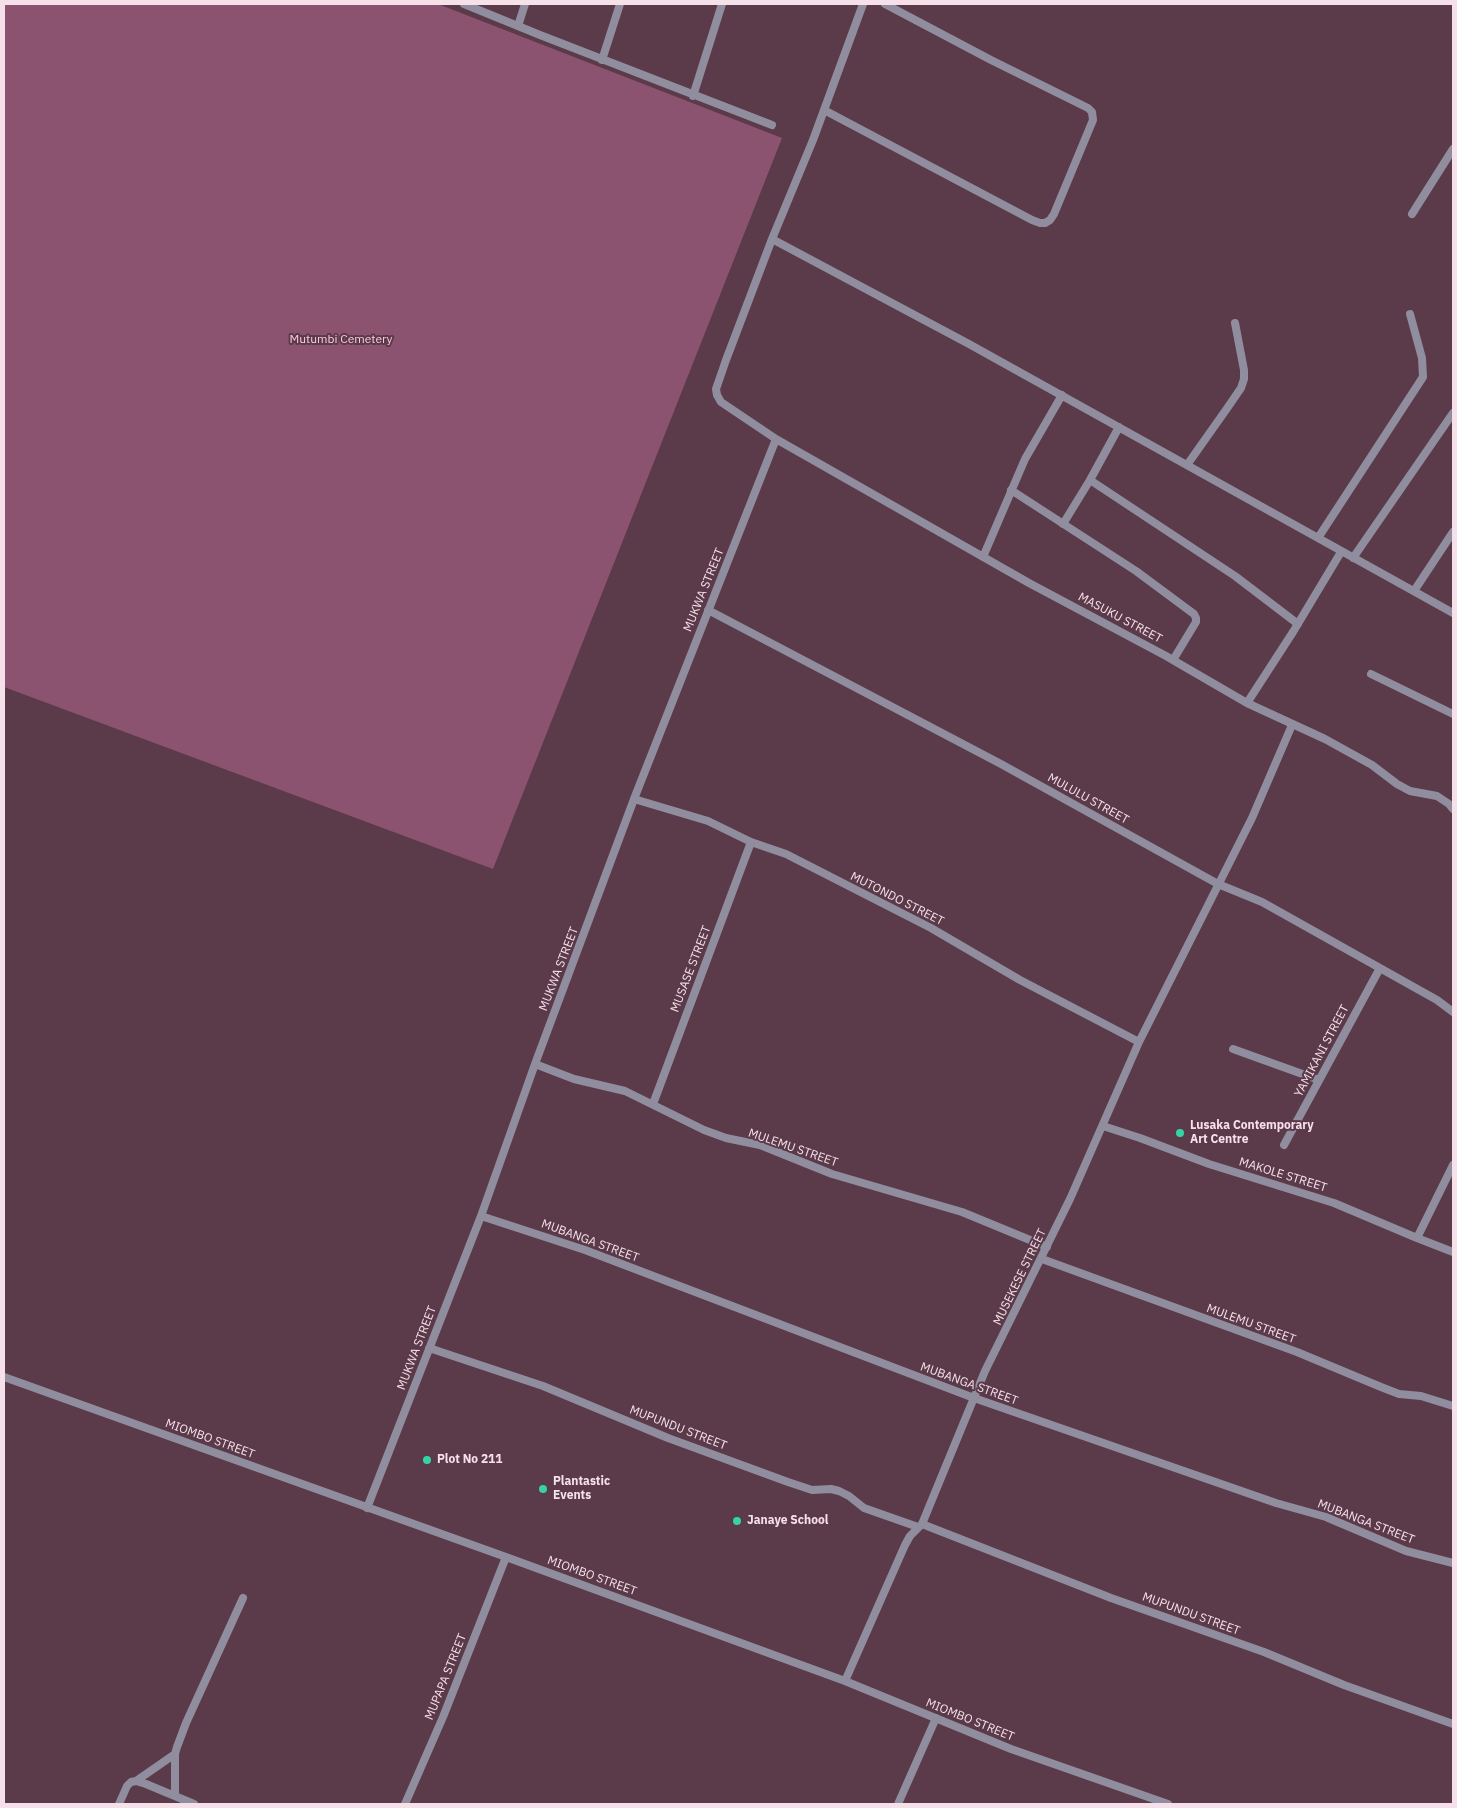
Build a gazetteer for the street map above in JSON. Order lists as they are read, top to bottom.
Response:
{
  "streets": {
    "street": [
      "MUKWA STREET",
      "MASUKU STREET",
      "MULULU STREET",
      "MUTONDO STREET",
      "MUSASE STREET",
      "YAMIKANI STREET",
      "MULEMU STREET",
      "MAKOLE STREET",
      "MUBANGA STREET",
      "MUSEKESE STREET",
      "MUPUNDU STREET",
      "MIOMBO STREET",
      "MUPAPA STREET"
    ]
  },
  "crossings": [
    ["MUKWA STREET", "MASUKU STREET"],
    ["MUKWA STREET", "MULULU STREET"],
    ["MUKWA STREET", "MUTONDO STREET"],
    ["MUKWA STREET", "MULEMU STREET"],
    ["MUKWA STREET", "MUBANGA STREET"],
    ["MUKWA STREET", "MUPUNDU STREET"],
    ["MUKWA STREET", "MIOMBO STREET"],
    ["MASUKU STREET", "MUSEKESE STREET"],
    ["MULULU STREET", "YAMIKANI STREET"],
    ["MULULU STREET", "MUSEKESE STREET"],
    ["MUTONDO STREET", "MUSASE STREET"],
    ["MUTONDO STREET", "MUSEKESE STREET"],
    ["MUSASE STREET", "MULEMU STREET"],
    ["MULEMU STREET", "MUSEKESE STREET"],
    ["MAKOLE STREET", "MUSEKESE STREET"],
    ["MUBANGA STREET", "MUSEKESE STREET"],
    ["MUSEKESE STREET", "MUPUNDU STREET"],
    ["MUSEKESE STREET", "MIOMBO STREET"],
    ["MIOMBO STREET", "MUPAPA STREET"]
  ],
  "parks": ["Mutumbi Cemetery"],
  "places": [
    "Lusaka Contemporary Art Centre",
    "Plot No 211",
    "Plantastic Events",
    "Janaye School"
  ]
}
